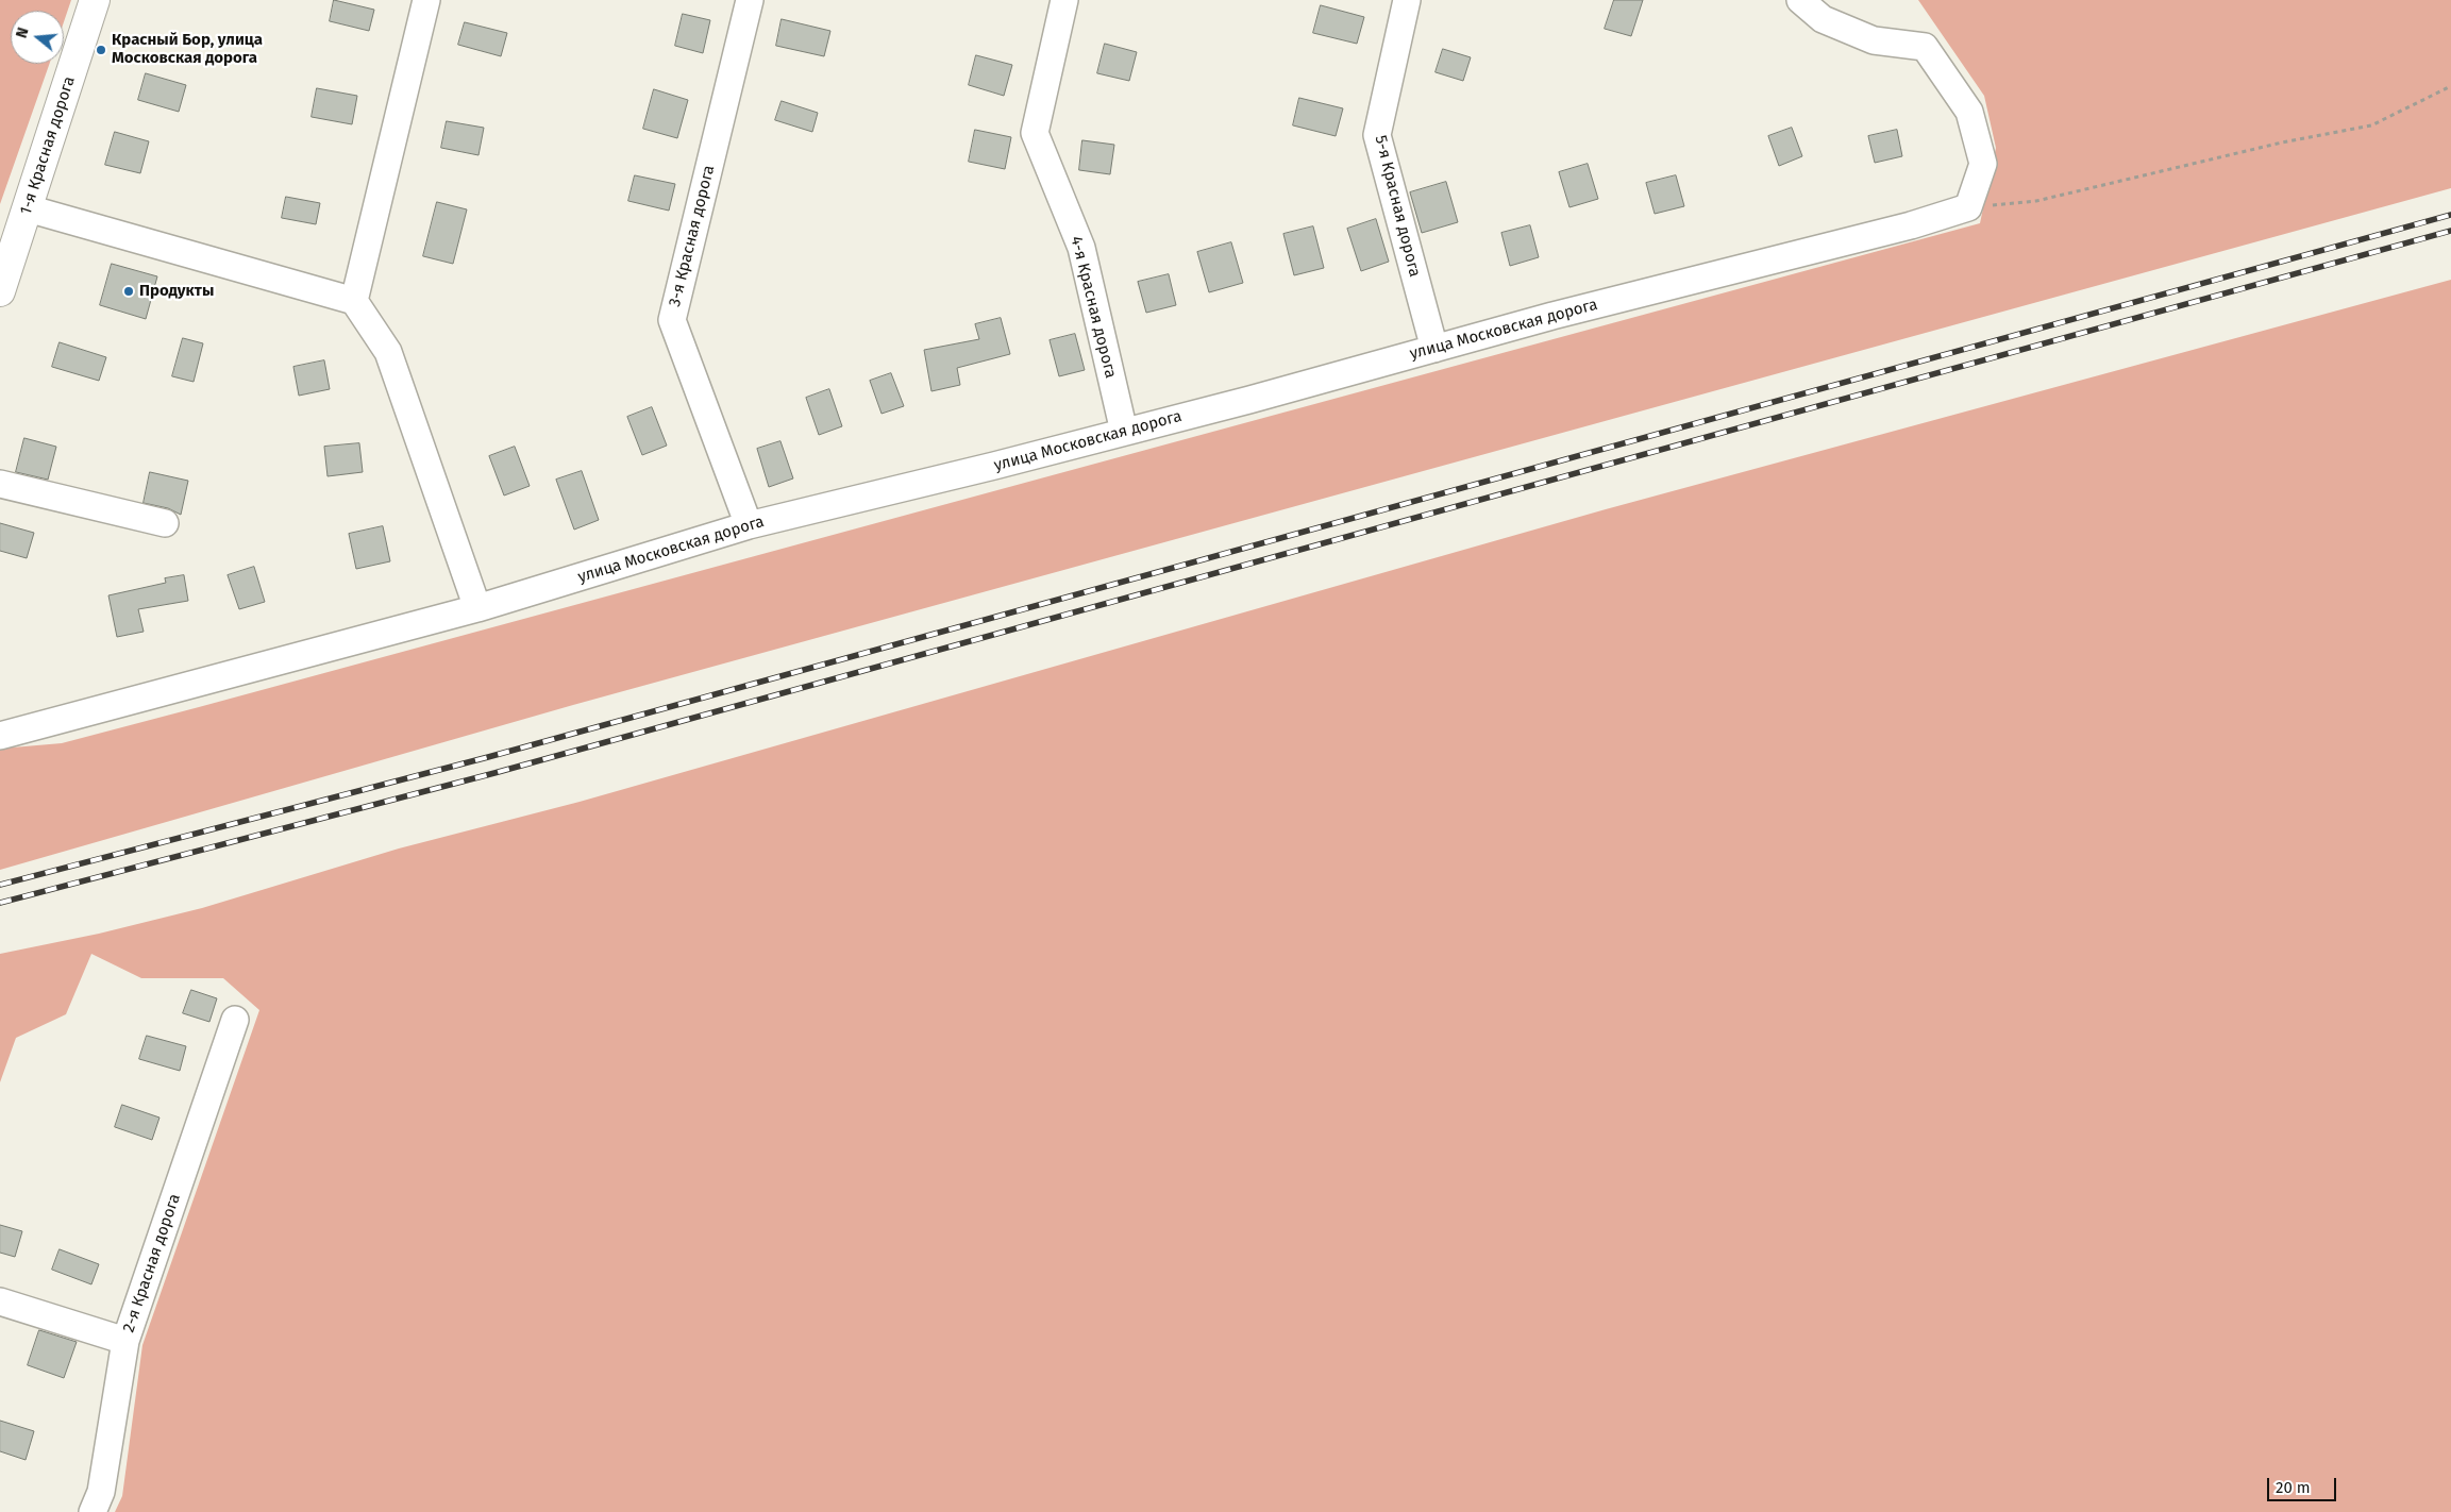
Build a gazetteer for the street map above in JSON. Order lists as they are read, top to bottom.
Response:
{
  "streets": {
    "main road": ["1-я Красная дорога"],
    "street": [
      "5-я Красная дорога",
      "3-я Красная дорога",
      "4-я Красная дорога",
      "улица Московская дорога",
      "2-я Красная дорога"
    ]
  },
  "crossings": [
    ["5-я Красная дорога", "улица Московская дорога"],
    ["3-я Красная дорога", "улица Московская дорога"],
    ["4-я Красная дорога", "улица Московская дорога"]
  ],
  "places": ["Красный Бор, улица Московская дорога", "Продукты"],
  "scale_bar": "20 m",
  "north": "left"
}
